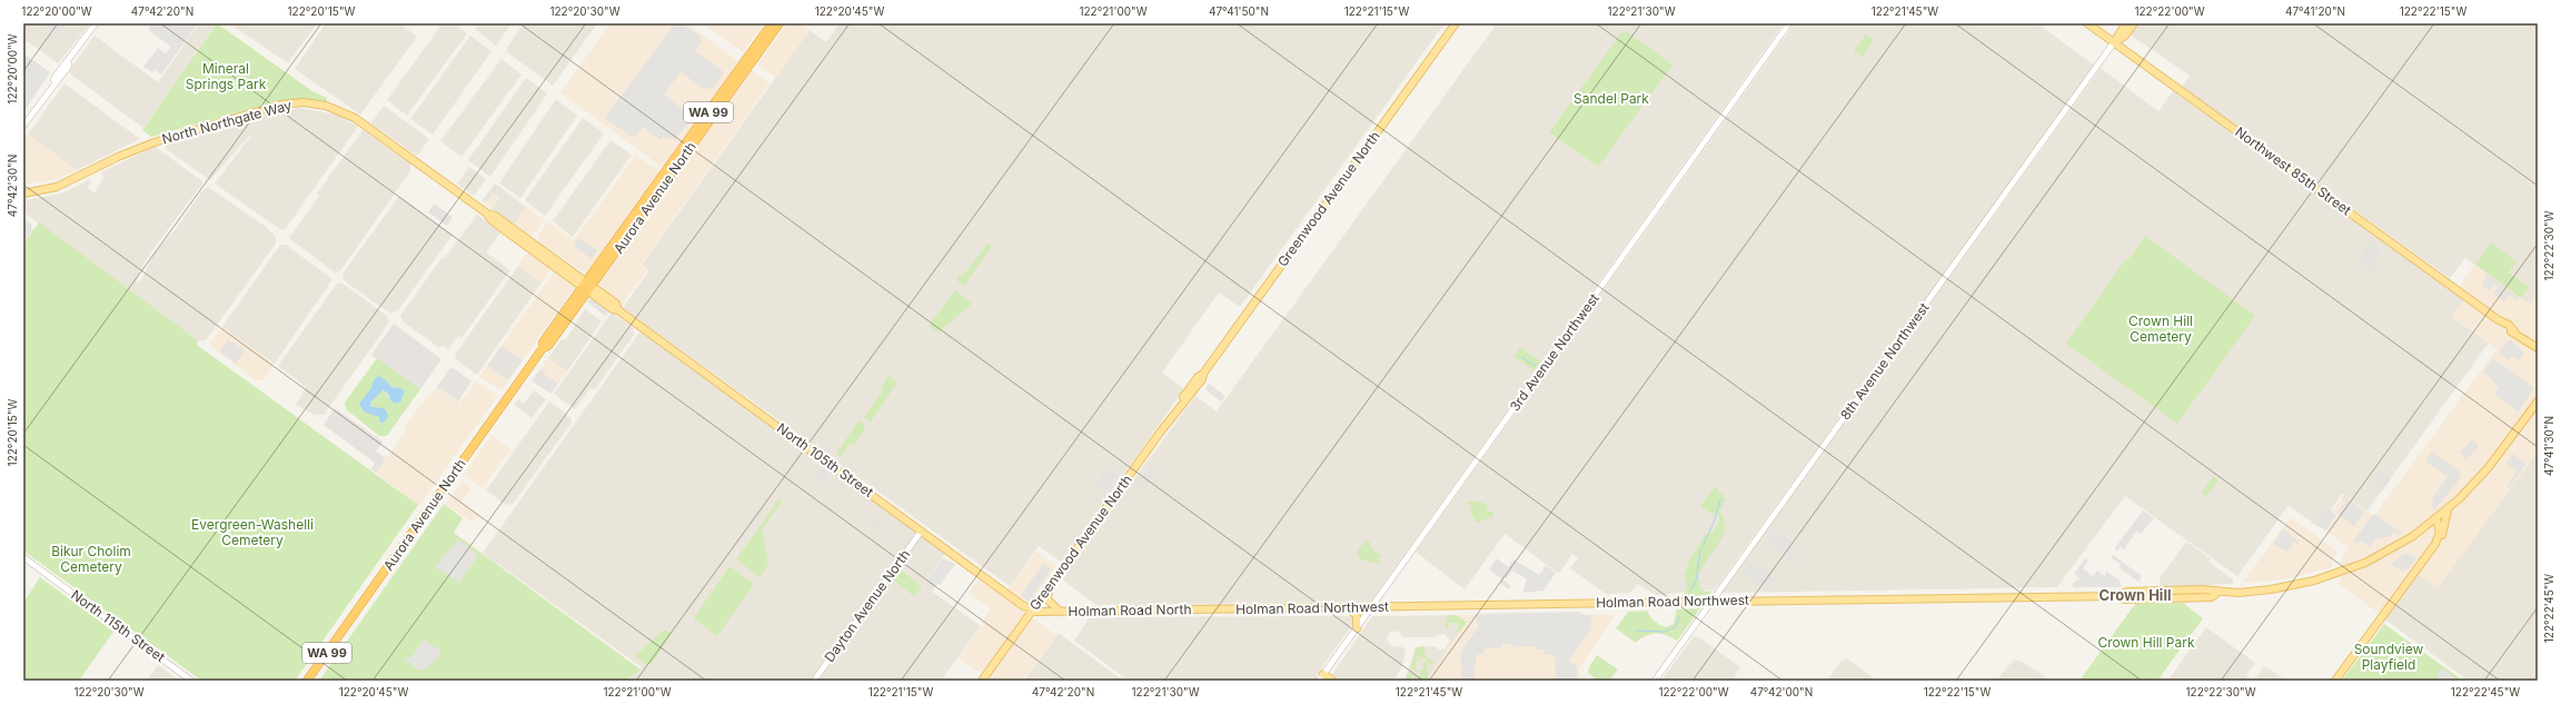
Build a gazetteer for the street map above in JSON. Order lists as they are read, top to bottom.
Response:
{
  "streets": {
    "highway": ["WA 99", "Aurora Avenue North"],
    "main road": [
      "North Northgate Way",
      "Northwest 85th Street",
      "Greenwood Avenue North",
      "8th Avenue Northwest",
      "North 105th Street",
      "Holman Road Northwest",
      "Holman Road North"
    ],
    "street": ["3rd Avenue Northwest", "Dayton Avenue North", "North 115th Street"]
  },
  "crossings": [
    ["North Northgate Way", "Aurora Avenue North"],
    ["North Northgate Way", "North 105th Street"],
    ["Northwest 85th Street", "8th Avenue Northwest"],
    ["Aurora Avenue North", "North 105th Street"],
    ["Greenwood Avenue North", "North 105th Street"],
    ["Greenwood Avenue North", "Holman Road North"],
    ["3rd Avenue Northwest", "Holman Road Northwest"],
    ["North 105th Street", "Dayton Avenue North"],
    ["North 105th Street", "Holman Road North"],
    ["Holman Road Northwest", "Holman Road North"]
  ],
  "districts": ["Crown Hill"],
  "parks": [
    "Mineral Springs Park",
    "Sandel Park",
    "Crown Hill Cemetery",
    "Evergreen-Washelli Cemetery",
    "Bikur Cholim Cemetery",
    "Crown Hill Park",
    "Soundview Playfield"
  ],
  "coordinates": [
    "122°20'00\"W",
    "47°42'20\"N",
    "122°20'15\"W",
    "122°20'30\"W",
    "122°20'45\"W",
    "122°21'00\"W",
    "47°41'50\"N",
    "122°21'15\"W",
    "122°21'30\"W",
    "122°21'45\"W",
    "122°22'00\"W",
    "47°41'20\"N",
    "122°22'15\"W",
    "47°42'30\"N",
    "122°22'30\"W",
    "47°41'30\"N",
    "122°22'45\"W",
    "47°42'00\"N"
  ]
}
